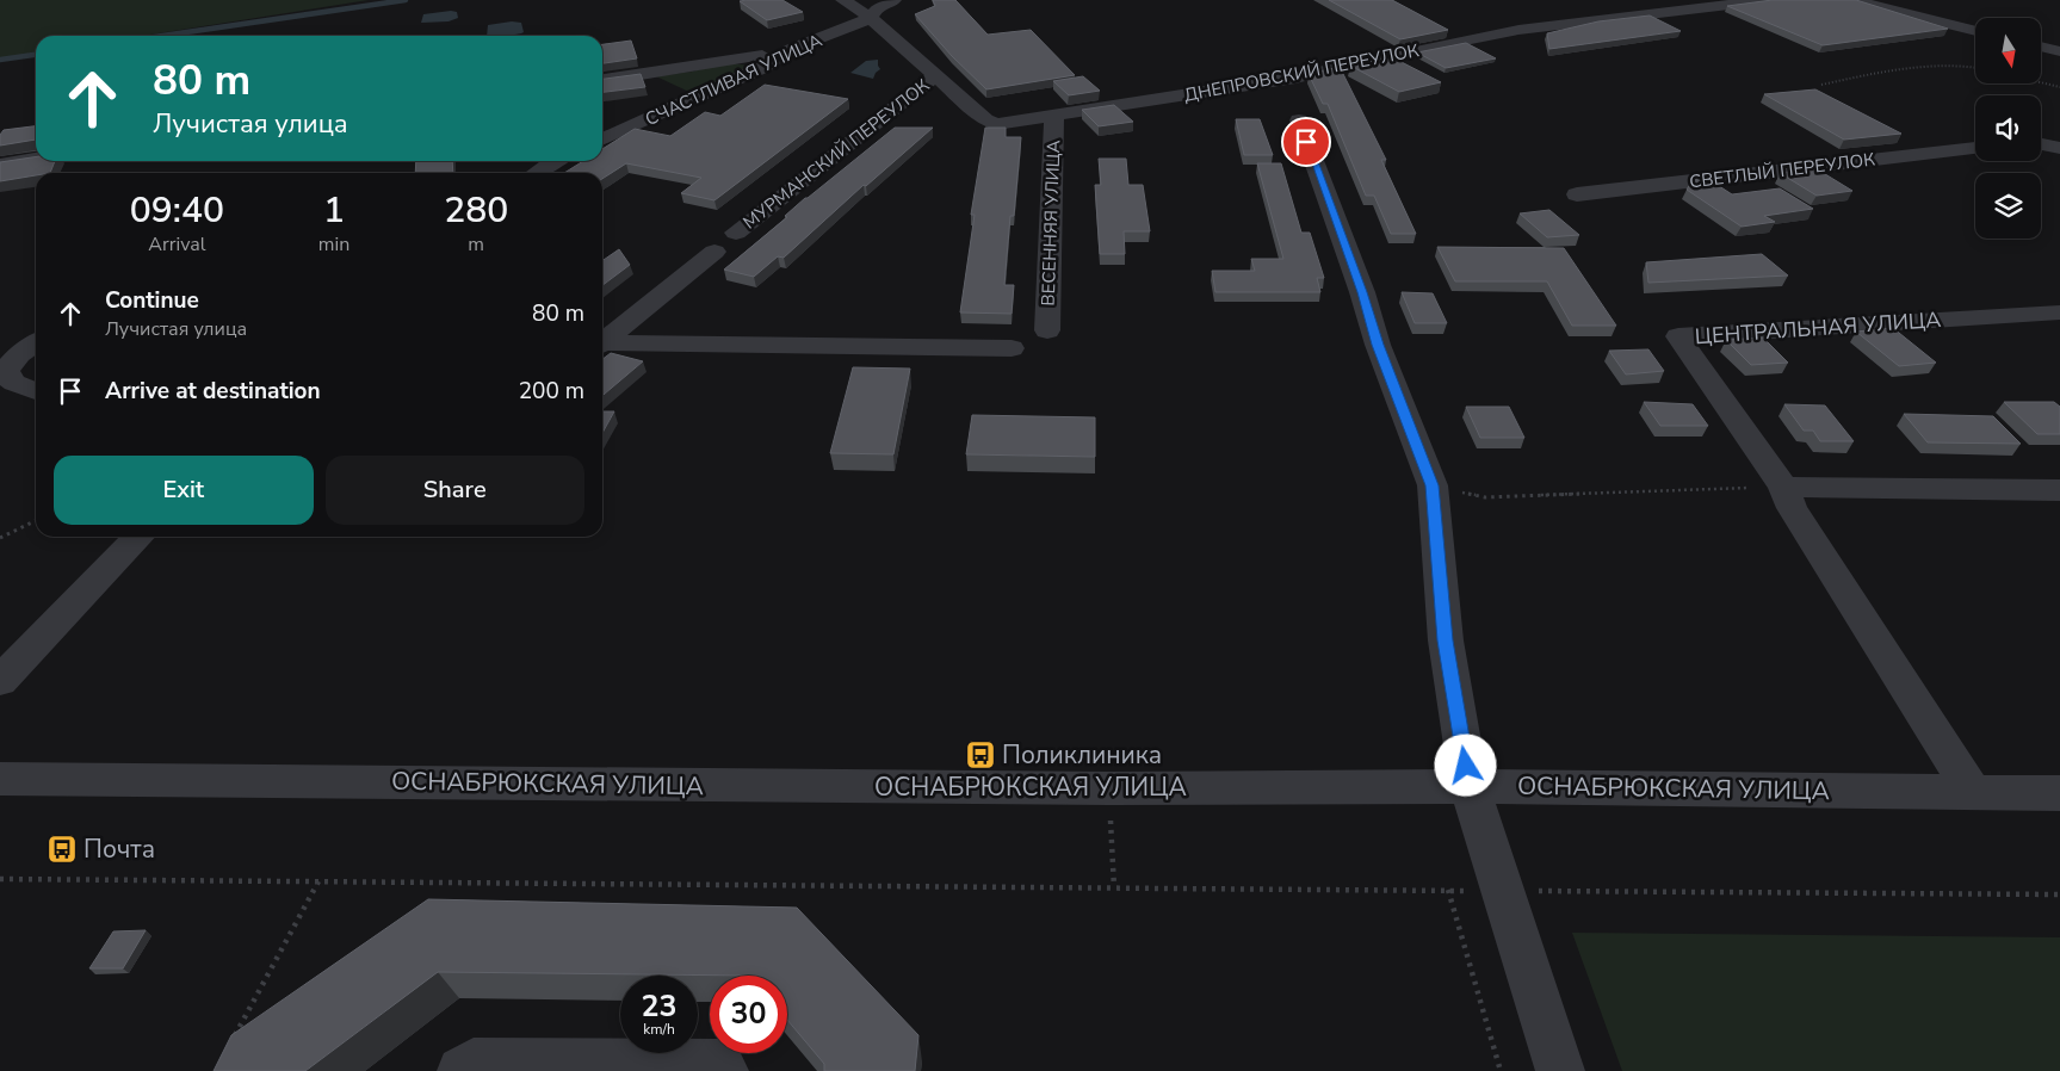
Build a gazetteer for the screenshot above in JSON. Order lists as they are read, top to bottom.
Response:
{
  "streets": {
    "street": [
      "ДНЕПРОВСКИЙ ПЕРЕУЛОК",
      "СЧАСТЛИВАЯ УЛИЦА",
      "МУРМАНСКИЙ ПЕРЕУЛОК",
      "СВЕТЛЫЙ ПЕРЕУЛОК",
      "ВЕСЕННЯЯ УЛИЦА",
      "ЦЕНТРАЛЬНАЯ УЛИЦА",
      "ОСНАБРЮКСКАЯ УЛИЦА"
    ]
  },
  "crossings": [
    ["ДНЕПРОВСКИЙ ПЕРЕУЛОК", "СЧАСТЛИВАЯ УЛИЦА"],
    ["ДНЕПРОВСКИЙ ПЕРЕУЛОК", "МУРМАНСКИЙ ПЕРЕУЛОК"],
    ["ДНЕПРОВСКИЙ ПЕРЕУЛОК", "ВЕСЕННЯЯ УЛИЦА"]
  ],
  "places": {
    "bus stop": ["Поликлиника", "Почта"]
  },
  "north": "bottom",
  "page": {
    "turn": ["80 m", "Лучистая улица"],
    "eta": [
      "09:40",
      "Arrival",
      "1",
      "min",
      "280",
      "m"
    ],
    "list": [
      {
        "name": "Continue",
        "note": "Лучистая улица",
        "value": "80 m"
      },
      {
        "name": "Arrive at destination",
        "value": "200 m"
      }
    ],
    "buttons": ["Exit", "Share"],
    "speed": "23 km/h",
    "limit": "30"
  }
}
